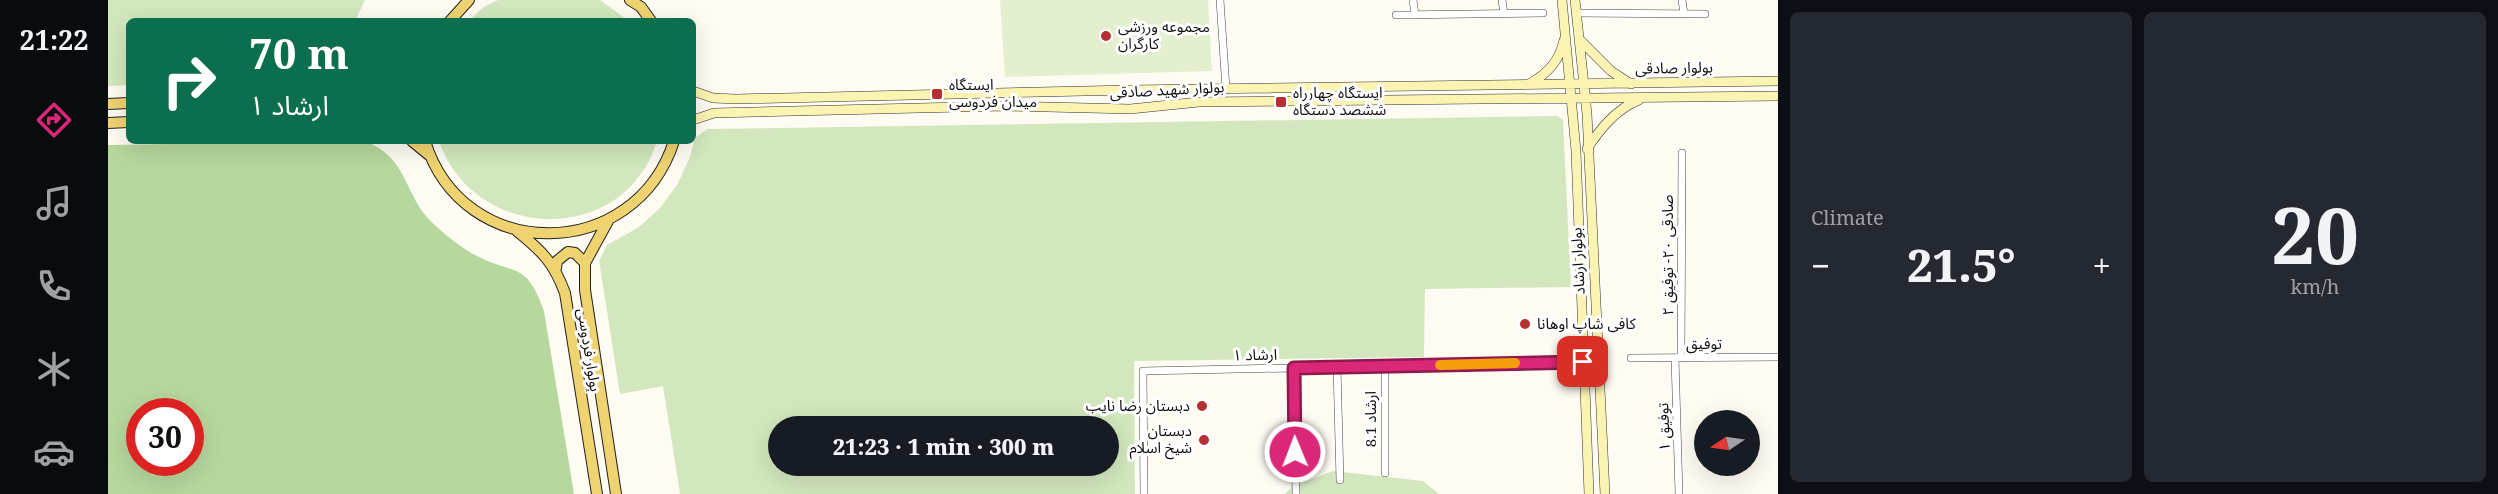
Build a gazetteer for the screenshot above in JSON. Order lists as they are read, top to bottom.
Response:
{
  "streets": {
    "main road": [
      "بولوار صادقی",
      "بولوار شهید صادقی",
      "بولوار ارشاد",
      "بولوار فردوسی"
    ],
    "street": [
      "صادقی ۲۰- توفیق ۲",
      "توفیق",
      "ارشاد ۱",
      "ارشاد 8.1",
      "توفیق ۱"
    ]
  },
  "crossings": [
    ["بولوار صادقی", "بولوار شهید صادقی"],
    ["بولوار صادقی", "بولوار ارشاد"],
    ["بولوار شهید صادقی", "بولوار ارشاد"],
    ["صادقی ۲۰- توفیق ۲", "توفیق"],
    ["صادقی ۲۰- توفیق ۲", "توفیق ۱"],
    ["بولوار ارشاد", "ارشاد ۱"],
    ["توفیق", "توفیق ۱"],
    ["ارشاد ۱", "ارشاد 8.1"]
  ],
  "places": {
    "other": [
      "مجموعه ورزشی کارگران",
      "کافی شاپ اوهانا",
      "دبستان رضا نایب",
      "دبستان شیخ اسلام"
    ],
    "transit": ["ایستگاه میدان فردوسی", "ایستگاه چهارراه ششصد دستگاه"]
  },
  "north": "left",
  "page": {
    "tabs": "21:22",
    "tile": [
      "Climate",
      ["20", "km/h"]
    ],
    "turn": ["70 m", "ارشاد ۱"],
    "heat": ["−", "21.5°", "+"],
    "limit": "30",
    "trip": "21:23 · 1 min · 300 m"
  }
}
